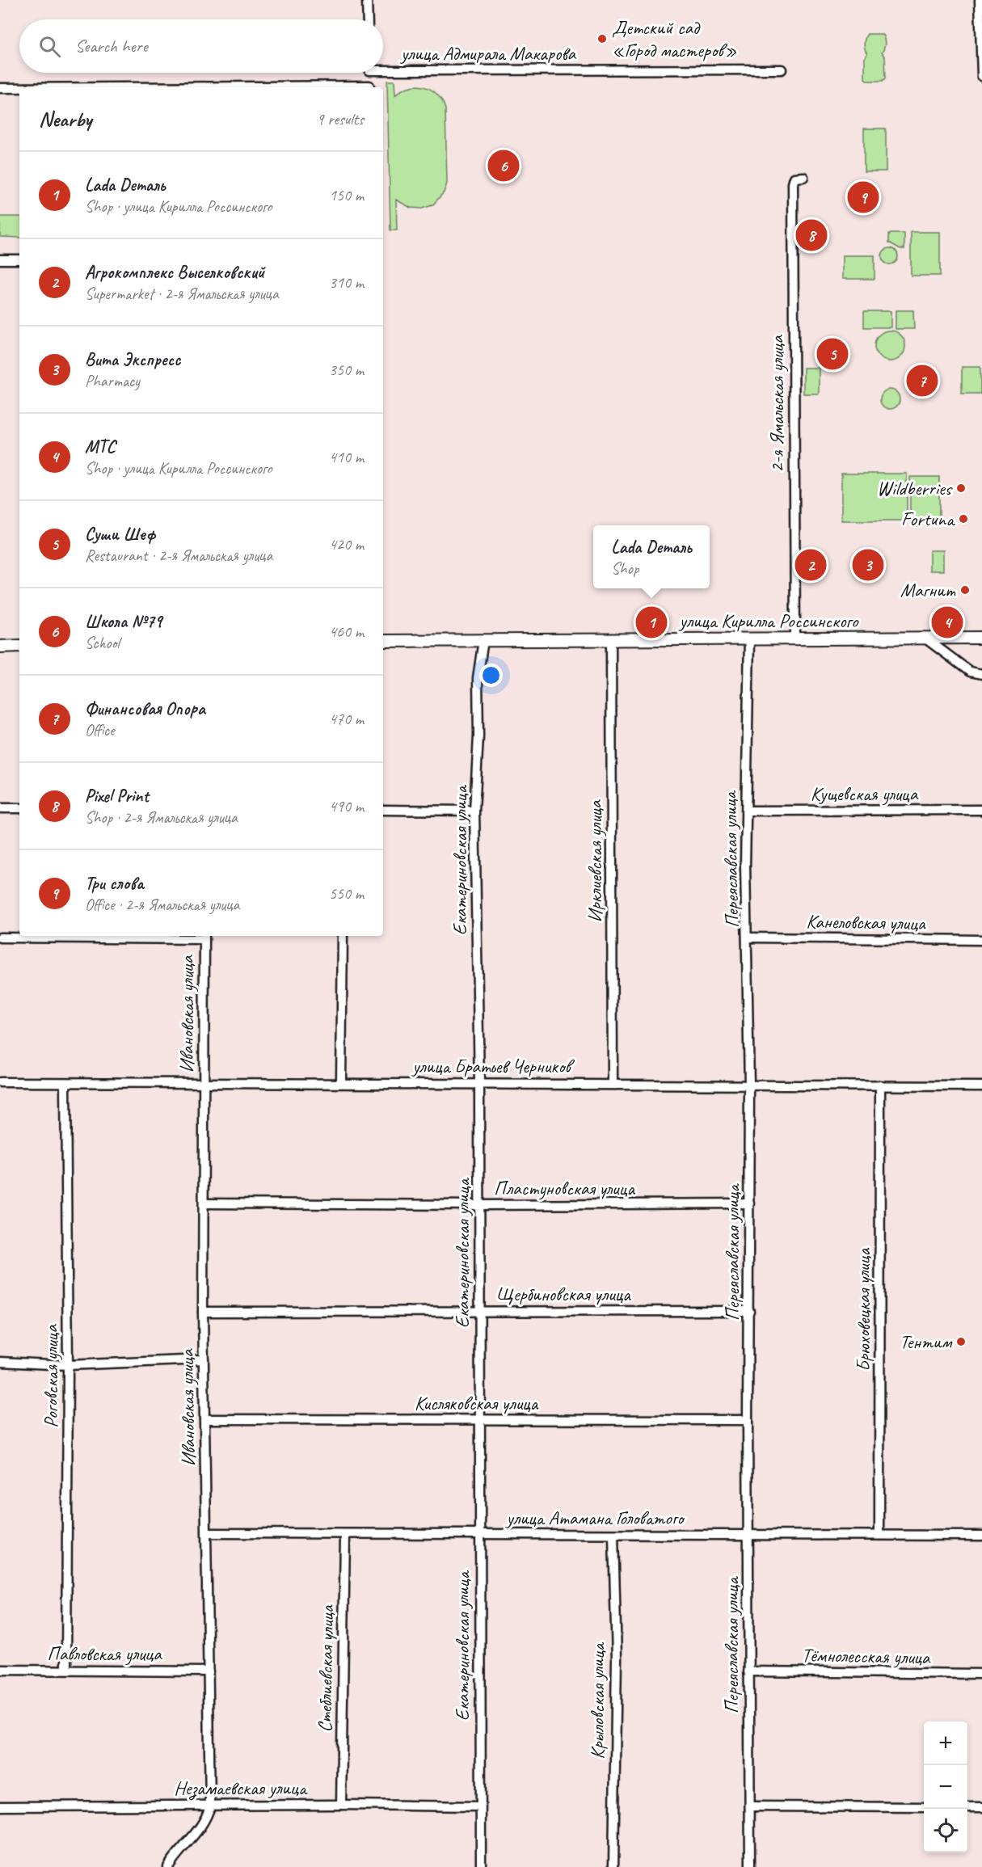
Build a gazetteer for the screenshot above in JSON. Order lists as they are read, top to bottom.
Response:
{
  "streets": {
    "main road": ["улица Кирилла Россинского"],
    "street": [
      "улица Адмирала Макарова",
      "2-я Ямальская улица",
      "Кущевская улица",
      "Переяславская улица",
      "Екатериновская улица",
      "Ирклиевская улица",
      "Канеловская улица",
      "Ивановская улица",
      "улица Братьев Черников",
      "Пластуновская улица",
      "Щербиновская улица",
      "Брюховецкая улица",
      "Роговская улица",
      "Кисляковская улица",
      "улица Атамана Головатого",
      "Павловская улица",
      "Тёмнолесская улица",
      "Стеблиевская улица",
      "Крыловская улица",
      "Незамаевская улица"
    ]
  },
  "crossings": [
    ["2-я Ямальская улица", "улица Кирилла Россинского"],
    ["улица Кирилла Россинского", "Переяславская улица"],
    ["улица Кирилла Россинского", "Екатериновская улица"],
    ["улица Кирилла Россинского", "Ирклиевская улица"],
    ["Кущевская улица", "Переяславская улица"],
    ["Переяславская улица", "Канеловская улица"],
    ["Переяславская улица", "улица Братьев Черников"],
    ["Переяславская улица", "Пластуновская улица"],
    ["Переяславская улица", "Щербиновская улица"],
    ["Переяславская улица", "Кисляковская улица"],
    ["Переяславская улица", "улица Атамана Головатого"],
    ["Переяславская улица", "Тёмнолесская улица"],
    ["Екатериновская улица", "улица Братьев Черников"],
    ["Екатериновская улица", "Пластуновская улица"],
    ["Екатериновская улица", "Щербиновская улица"],
    ["Екатериновская улица", "Кисляковская улица"],
    ["Екатериновская улица", "улица Атамана Головатого"],
    ["Екатериновская улица", "Незамаевская улица"],
    ["Ирклиевская улица", "улица Братьев Черников"],
    ["Ивановская улица", "улица Братьев Черников"],
    ["Ивановская улица", "Пластуновская улица"],
    ["Ивановская улица", "Щербиновская улица"],
    ["Ивановская улица", "Кисляковская улица"],
    ["Ивановская улица", "улица Атамана Головатого"],
    ["Ивановская улица", "Павловская улица"],
    ["Ивановская улица", "Незамаевская улица"],
    ["улица Братьев Черников", "Брюховецкая улица"],
    ["улица Братьев Черников", "Роговская улица"],
    ["Брюховецкая улица", "улица Атамана Головатого"],
    ["Роговская улица", "Павловская улица"],
    ["улица Атамана Головатого", "Стеблиевская улица"],
    ["улица Атамана Головатого", "Крыловская улица"],
    ["Стеблиевская улица", "Незамаевская улица"]
  ],
  "places": [
    "Детский сад «Город мастеров»",
    "Wildberries",
    "Fortuna",
    "Магнит",
    "Тентим"
  ],
  "page": {
    "search": "Search here",
    "heading": ["Nearby", "9 results"],
    "pins": [
      "6",
      "9",
      "8",
      "5",
      "7",
      "2",
      "3",
      "1",
      "4"
    ],
    "list": [
      {
        "mark": "1",
        "name": "Lada Dеталь",
        "note": "Shop · улица Кирилла Россинского",
        "value": "150 m"
      },
      {
        "mark": "2",
        "name": "Агрокомплекс Выселковский",
        "note": "Supermarket · 2-я Ямальская улица",
        "value": "310 m"
      },
      {
        "mark": "3",
        "name": "Вита Экспресс",
        "note": "Pharmacy",
        "value": "350 m"
      },
      {
        "mark": "4",
        "name": "МТС",
        "note": "Shop · улица Кирилла Россинского",
        "value": "410 m"
      },
      {
        "mark": "5",
        "name": "Суши Шеф",
        "note": "Restaurant · 2-я Ямальская улица",
        "value": "420 m"
      },
      {
        "mark": "6",
        "name": "Школа №79",
        "note": "School",
        "value": "460 m"
      },
      {
        "mark": "7",
        "name": "Финансовая Опора",
        "note": "Office",
        "value": "470 m"
      },
      {
        "mark": "8",
        "name": "Pixel Print",
        "note": "Shop · 2-я Ямальская улица",
        "value": "490 m"
      },
      {
        "mark": "9",
        "name": "Три слова",
        "note": "Office · 2-я Ямальская улица",
        "value": "550 m"
      }
    ],
    "popup": ["Lada Dеталь", "Shop"],
    "map_buttons": ["+", "−"]
  }
}
